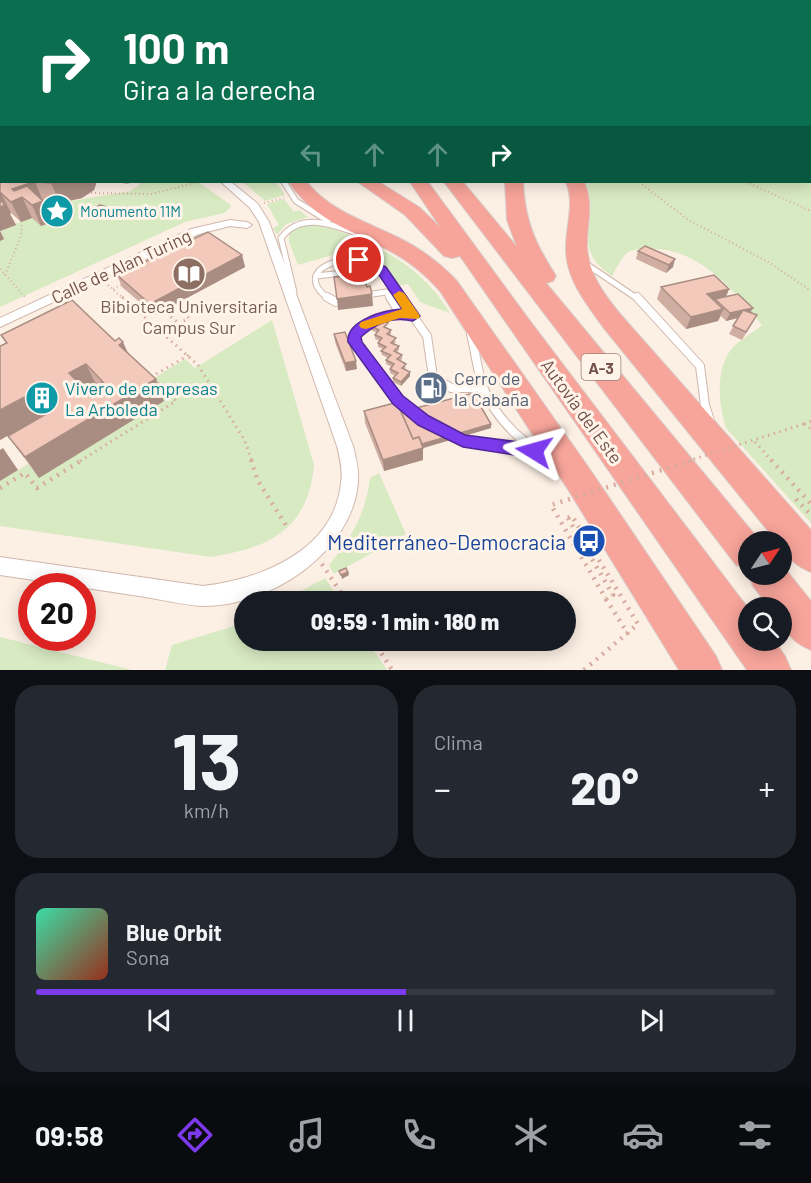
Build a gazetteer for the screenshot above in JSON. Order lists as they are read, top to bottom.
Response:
{
  "streets": {
    "highway": ["A-3", "Autovía del Este"],
    "street": ["Calle de Alan Turing"]
  },
  "places": {
    "place": ["Monumento 11M"],
    "library": ["Bibioteca Universitaria Campus Sur"],
    "fuel station": ["Cerro de la Cabaña"],
    "building": ["Vivero de empresas La Arboleda"],
    "bus stop": ["Mediterráneo-Democracia"]
  },
  "north": "top right",
  "page": {
    "turn": ["100 m", "Gira a la derecha"],
    "limit": "20",
    "trip": "09:59 · 1 min · 180 m",
    "tile": [
      ["13", "km/h"],
      "Clima"
    ],
    "heat": ["−", "20°", "+"],
    "song": ["Blue Orbit", "Sona"],
    "tabs": "09:58"
  }
}
